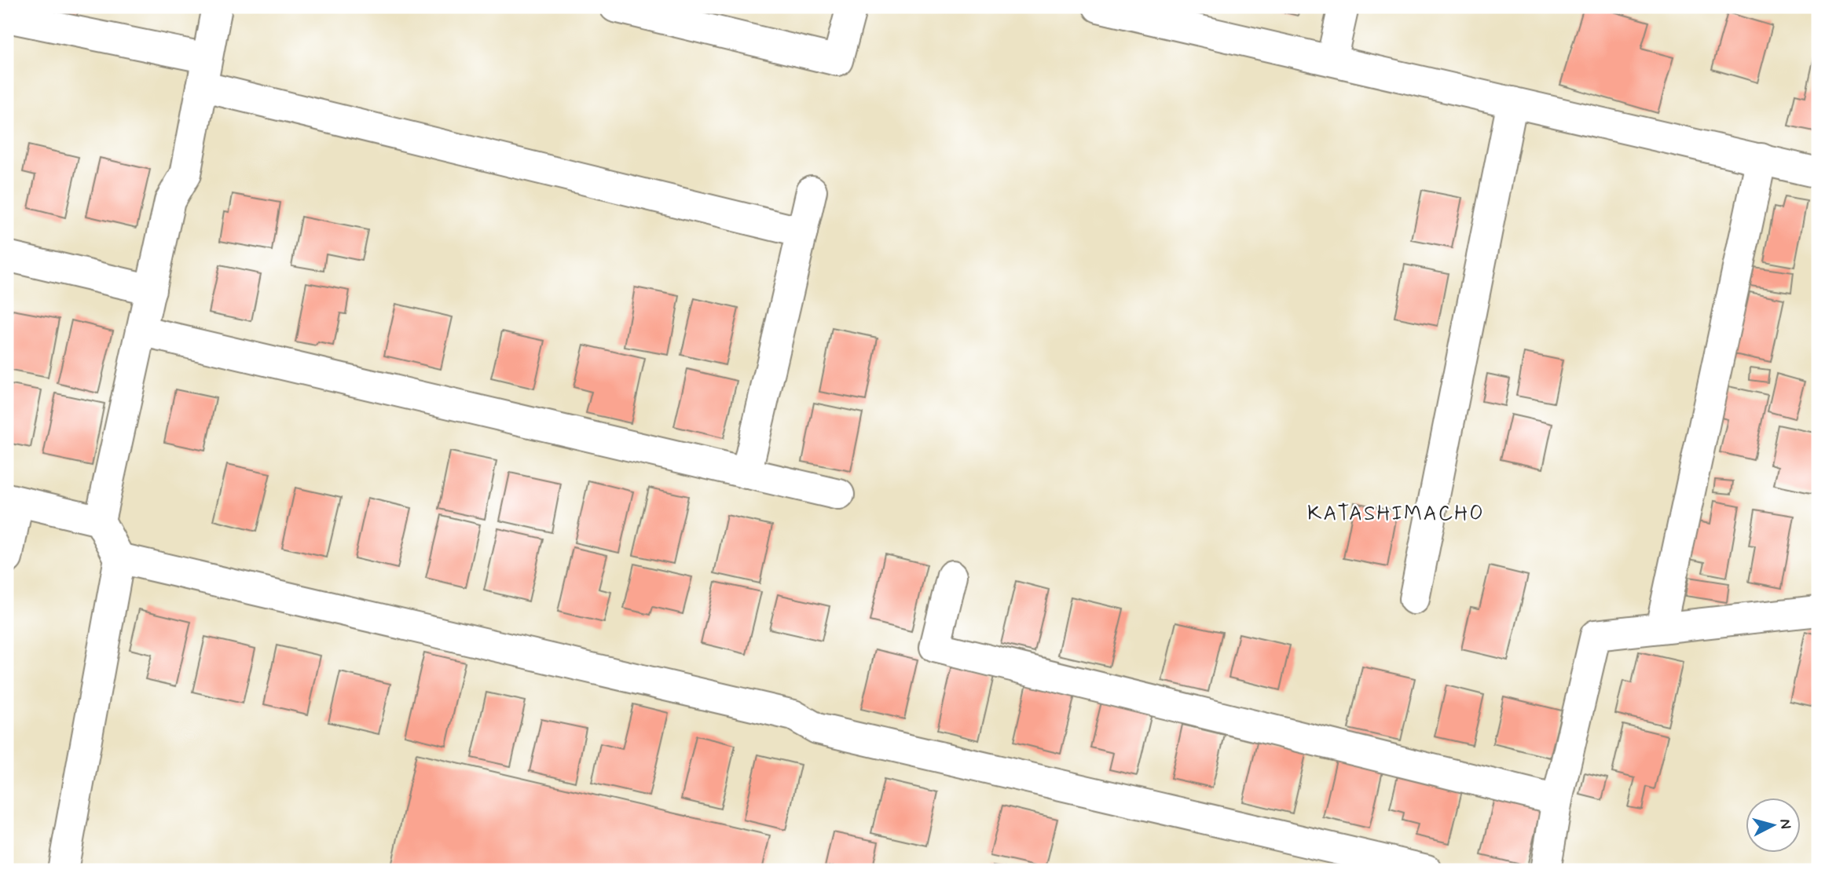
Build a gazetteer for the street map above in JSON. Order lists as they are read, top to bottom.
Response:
{
  "districts": ["KATASHIMACHO"],
  "north": "right"
}
